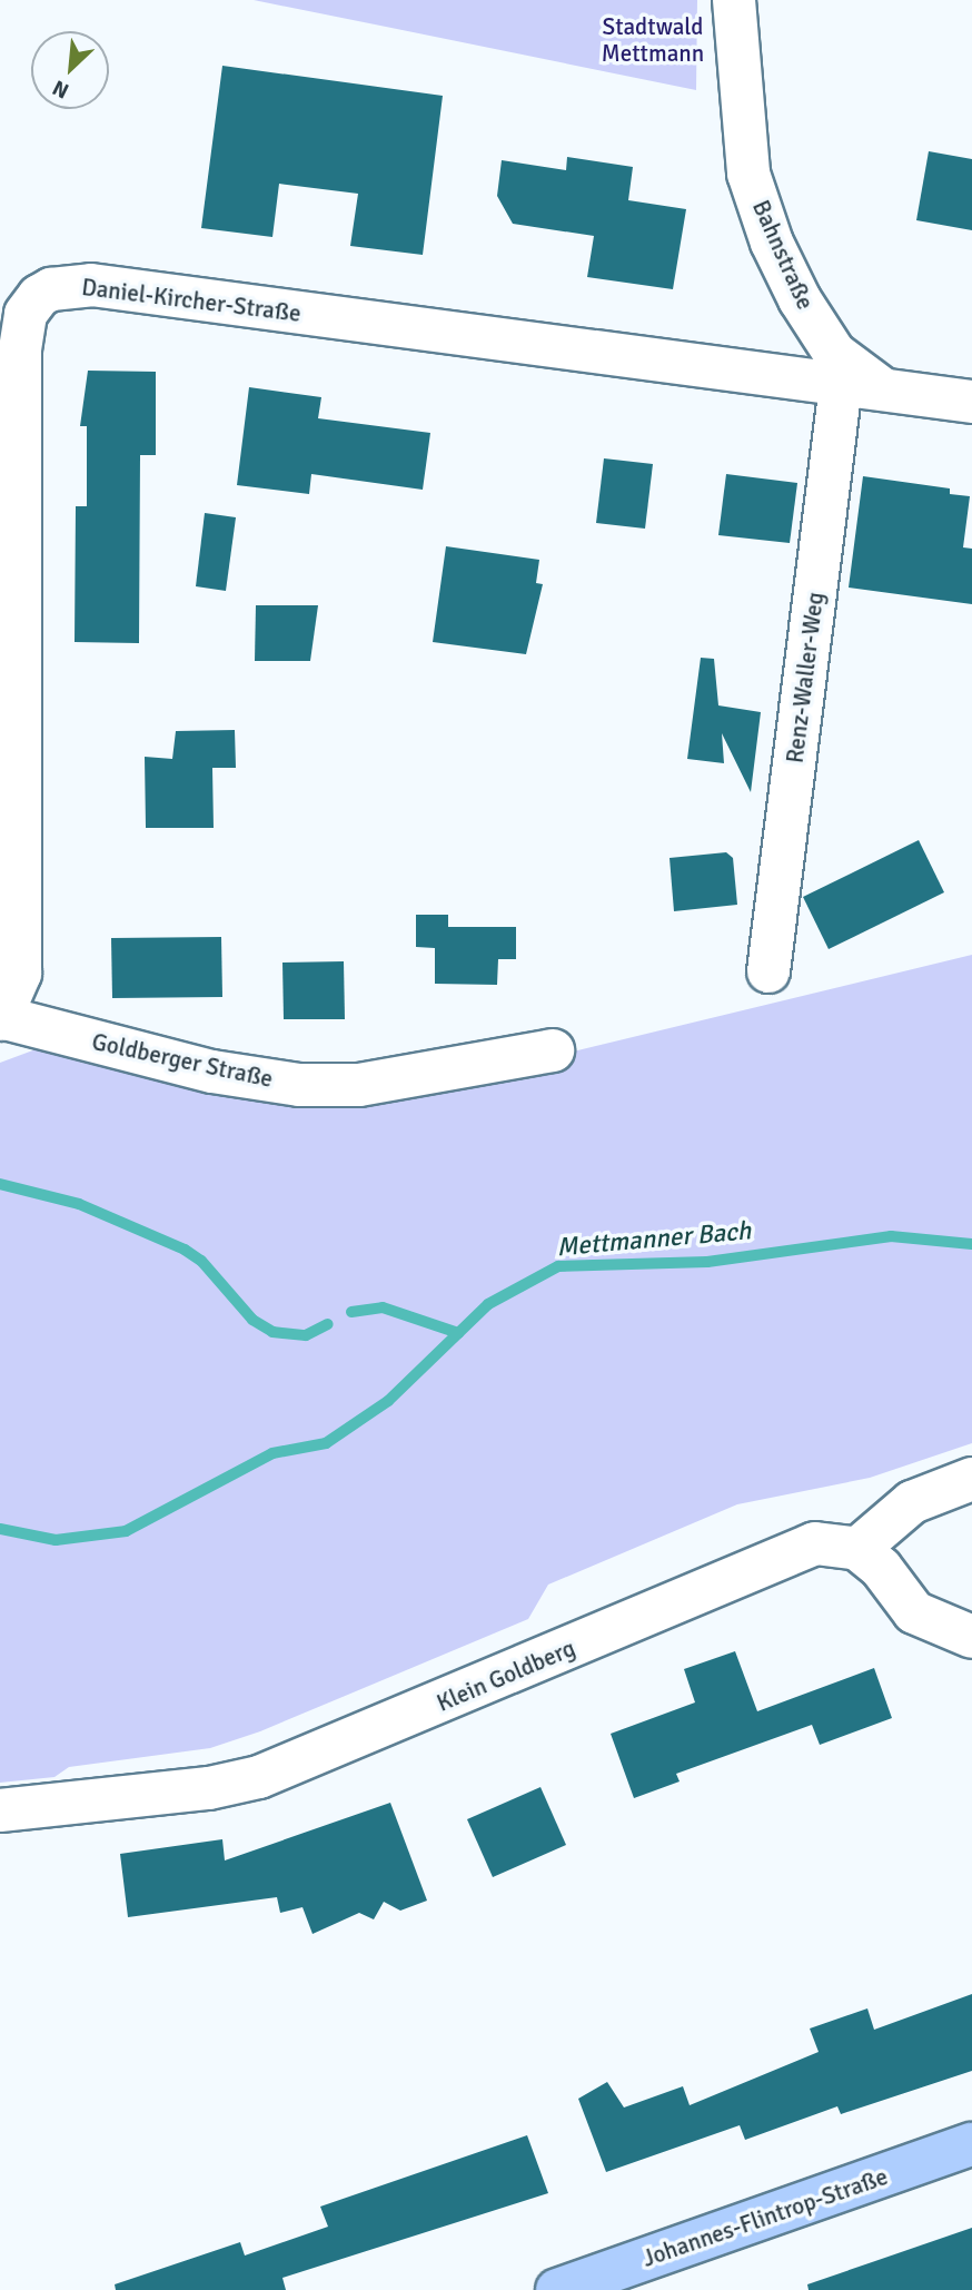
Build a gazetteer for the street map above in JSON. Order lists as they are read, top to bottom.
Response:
{
  "streets": {
    "main road": ["Johannes-Flintrop-Straße"],
    "street": [
      "Bahnstraße",
      "Daniel-Kircher-Straße",
      "Renz-Waller-Weg",
      "Goldberger Straße",
      "Klein Goldberg"
    ]
  },
  "crossings": [
    ["Bahnstraße", "Daniel-Kircher-Straße"],
    ["Daniel-Kircher-Straße", "Renz-Waller-Weg"],
    ["Daniel-Kircher-Straße", "Goldberger Straße"]
  ],
  "water": ["Mettmanner Bach"],
  "parks": ["Stadtwald Mettmann"],
  "north": "bottom left"
}
